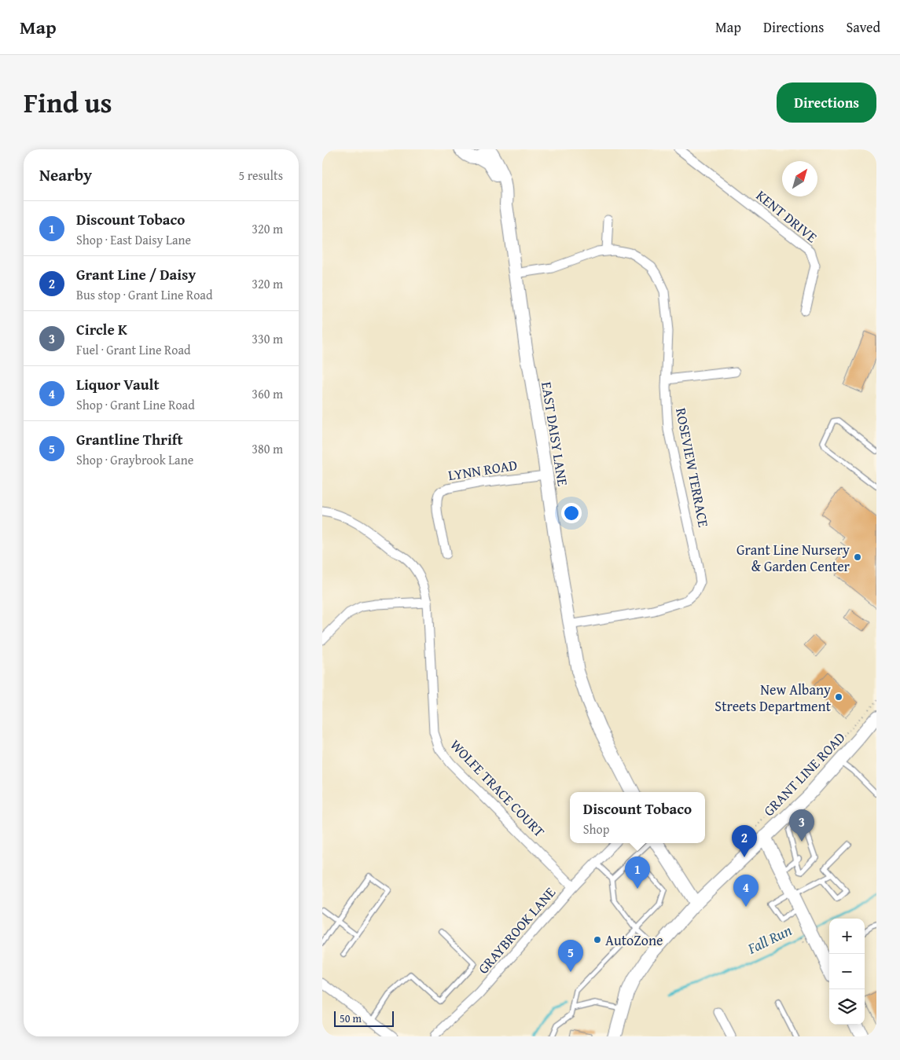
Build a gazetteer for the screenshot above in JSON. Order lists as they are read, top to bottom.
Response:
{
  "streets": {
    "street": [
      "KENT DRIVE",
      "EAST DAISY LANE",
      "ROSEVIEW TERRACE",
      "LYNN ROAD",
      "GRANT LINE ROAD",
      "WOLFE TRACE COURT",
      "GRAYBROOK LANE"
    ]
  },
  "crossings": [
    ["EAST DAISY LANE", "ROSEVIEW TERRACE"],
    ["EAST DAISY LANE", "LYNN ROAD"],
    ["WOLFE TRACE COURT", "GRAYBROOK LANE"]
  ],
  "water": ["Fall Run"],
  "places": ["Grant Line Nursery & Garden Center", "New Albany Streets Department", "AutoZone"],
  "scale_bar": "50 m",
  "north": "top right",
  "page": {
    "header": "Map",
    "nav": ["Map", "Directions", "Saved"],
    "title": "Find us",
    "buttons": "Directions",
    "heading": ["Nearby", "5 results"],
    "list": [
      {
        "mark": "1",
        "name": "Discount Tobaco",
        "note": "Shop · East Daisy Lane",
        "value": "320 m"
      },
      {
        "mark": "2",
        "name": "Grant Line / Daisy",
        "note": "Bus stop · Grant Line Road",
        "value": "320 m"
      },
      {
        "mark": "3",
        "name": "Circle K",
        "note": "Fuel · Grant Line Road",
        "value": "330 m"
      },
      {
        "mark": "4",
        "name": "Liquor Vault",
        "note": "Shop · Grant Line Road",
        "value": "360 m"
      },
      {
        "mark": "5",
        "name": "Grantline Thrift",
        "note": "Shop · Graybrook Lane",
        "value": "380 m"
      }
    ],
    "popup": ["Discount Tobaco", "Shop"],
    "pins": [
      "3",
      "2",
      "1",
      "4",
      "5"
    ],
    "map_buttons": ["+", "−"],
    "scale": "50 m"
  }
}
